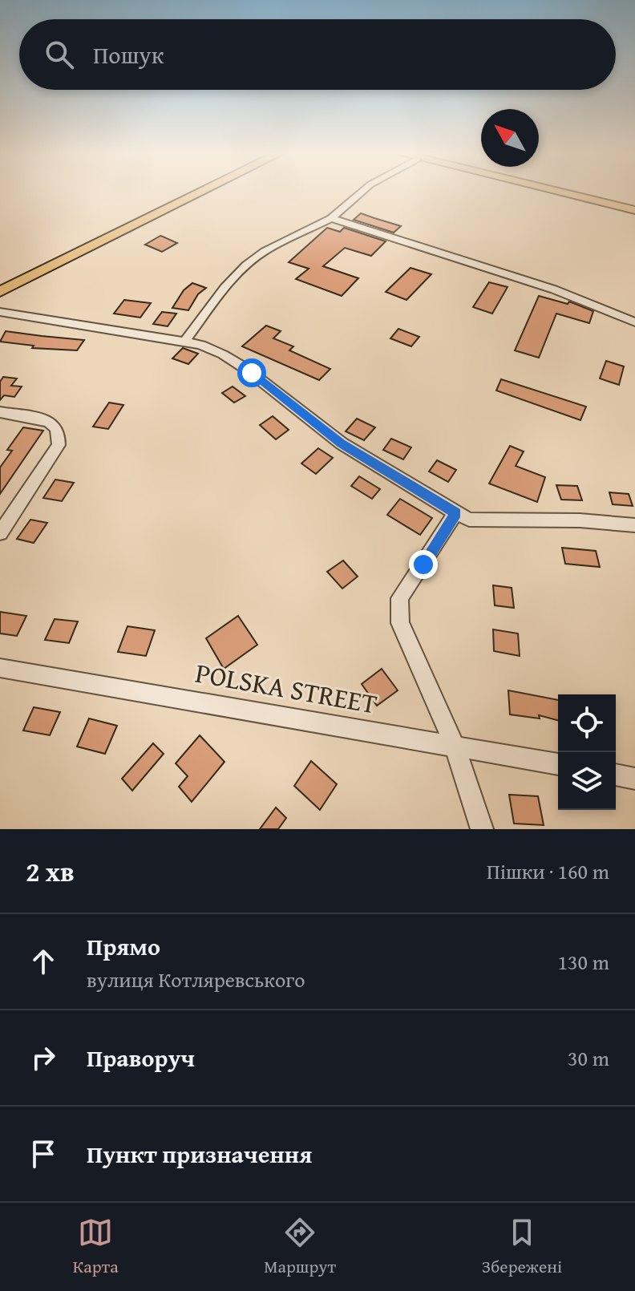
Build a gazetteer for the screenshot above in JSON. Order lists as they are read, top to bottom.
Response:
{
  "streets": {
    "street": ["POLSKA STREET"]
  },
  "north": "top left",
  "page": {
    "search": "Пошук",
    "heading": ["2 хв", "Пішки · 160 m"],
    "list": [
      ["Прямо", "вулиця Котляревського", "130 m"],
      ["Праворуч", "30 m"],
      "Пункт призначення"
    ],
    "nav": ["Карта", "Маршрут", "Збережені"]
  }
}
